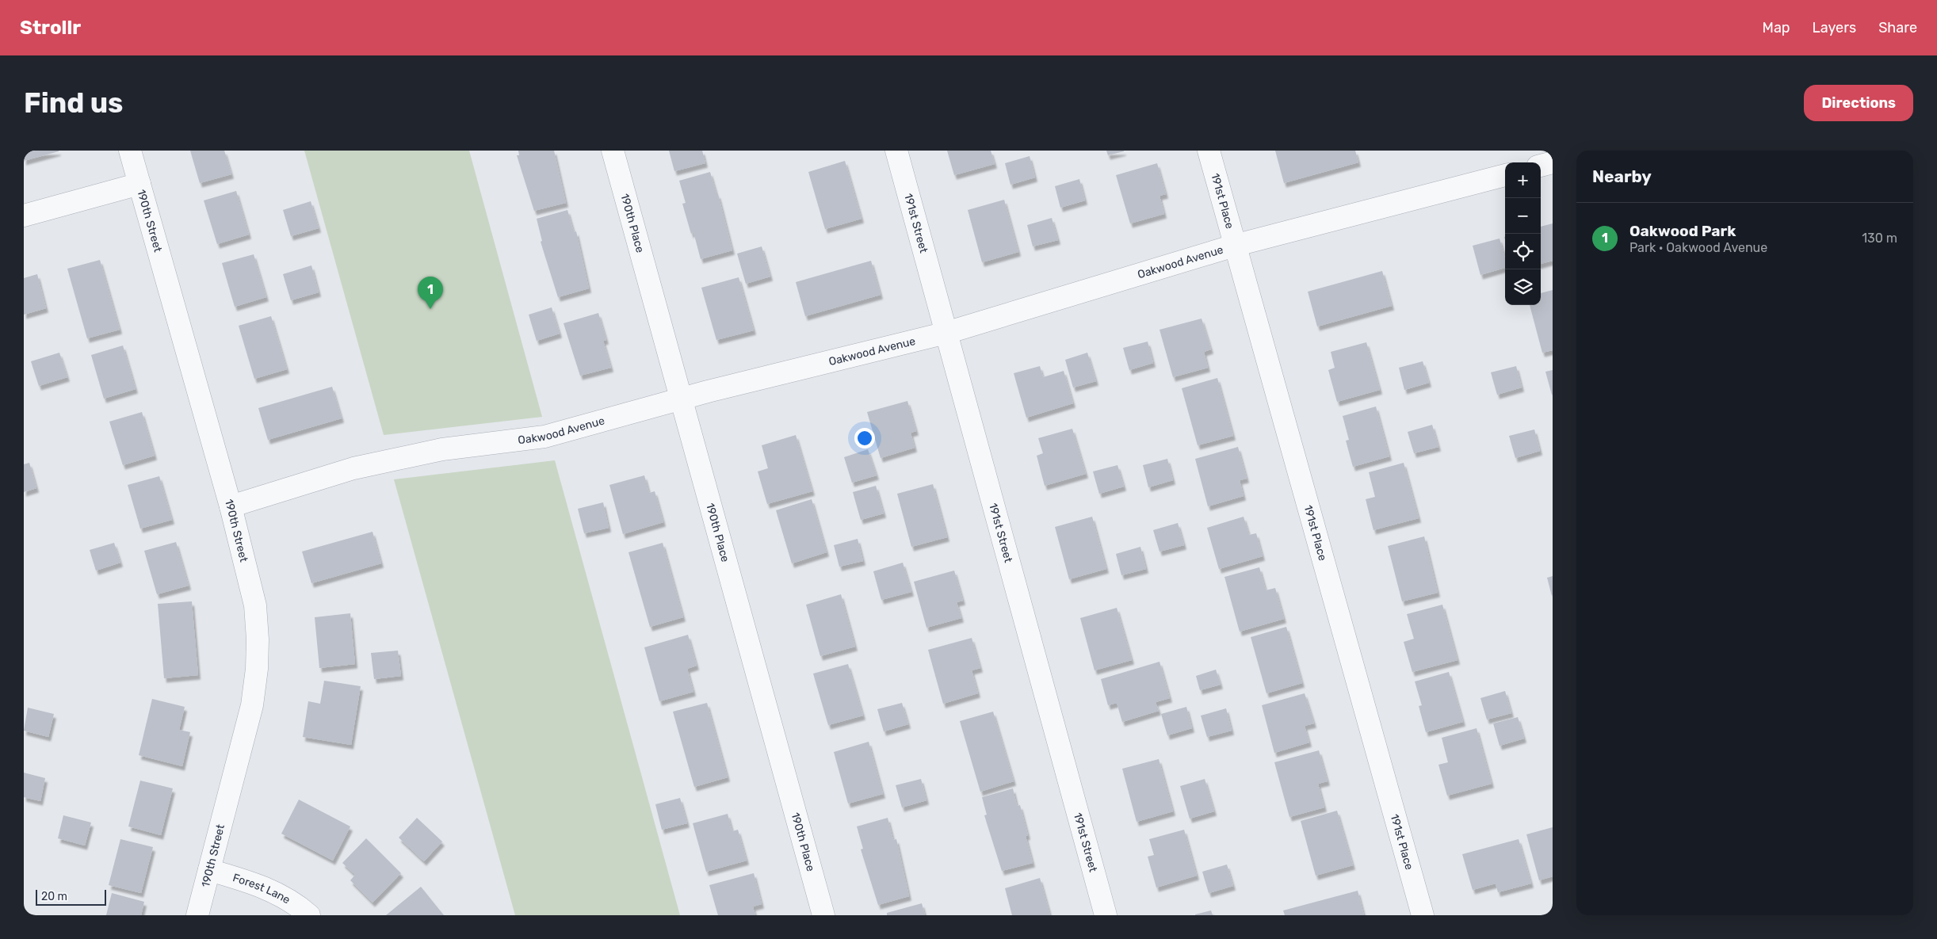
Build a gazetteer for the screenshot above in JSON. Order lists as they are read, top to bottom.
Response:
{
  "streets": {
    "street": [
      "191st Place",
      "190th Street",
      "190th Place",
      "191st Street",
      "Oakwood Avenue",
      "Forest Lane"
    ]
  },
  "crossings": [
    ["191st Place", "Oakwood Avenue"],
    ["190th Street", "Oakwood Avenue"],
    ["190th Street", "Forest Lane"],
    ["190th Place", "Oakwood Avenue"],
    ["191st Street", "Oakwood Avenue"]
  ],
  "scale_bar": "20 m",
  "page": {
    "header": "Strollr",
    "nav": ["Map", "Layers", "Share"],
    "buttons": "Directions",
    "title": "Find us",
    "heading": "Nearby",
    "map_buttons": ["+", "−"],
    "list": [
      {
        "mark": "1",
        "name": "Oakwood Park",
        "note": "Park · Oakwood Avenue",
        "value": "130 m"
      }
    ],
    "pins": "1",
    "scale": "20 m"
  }
}
